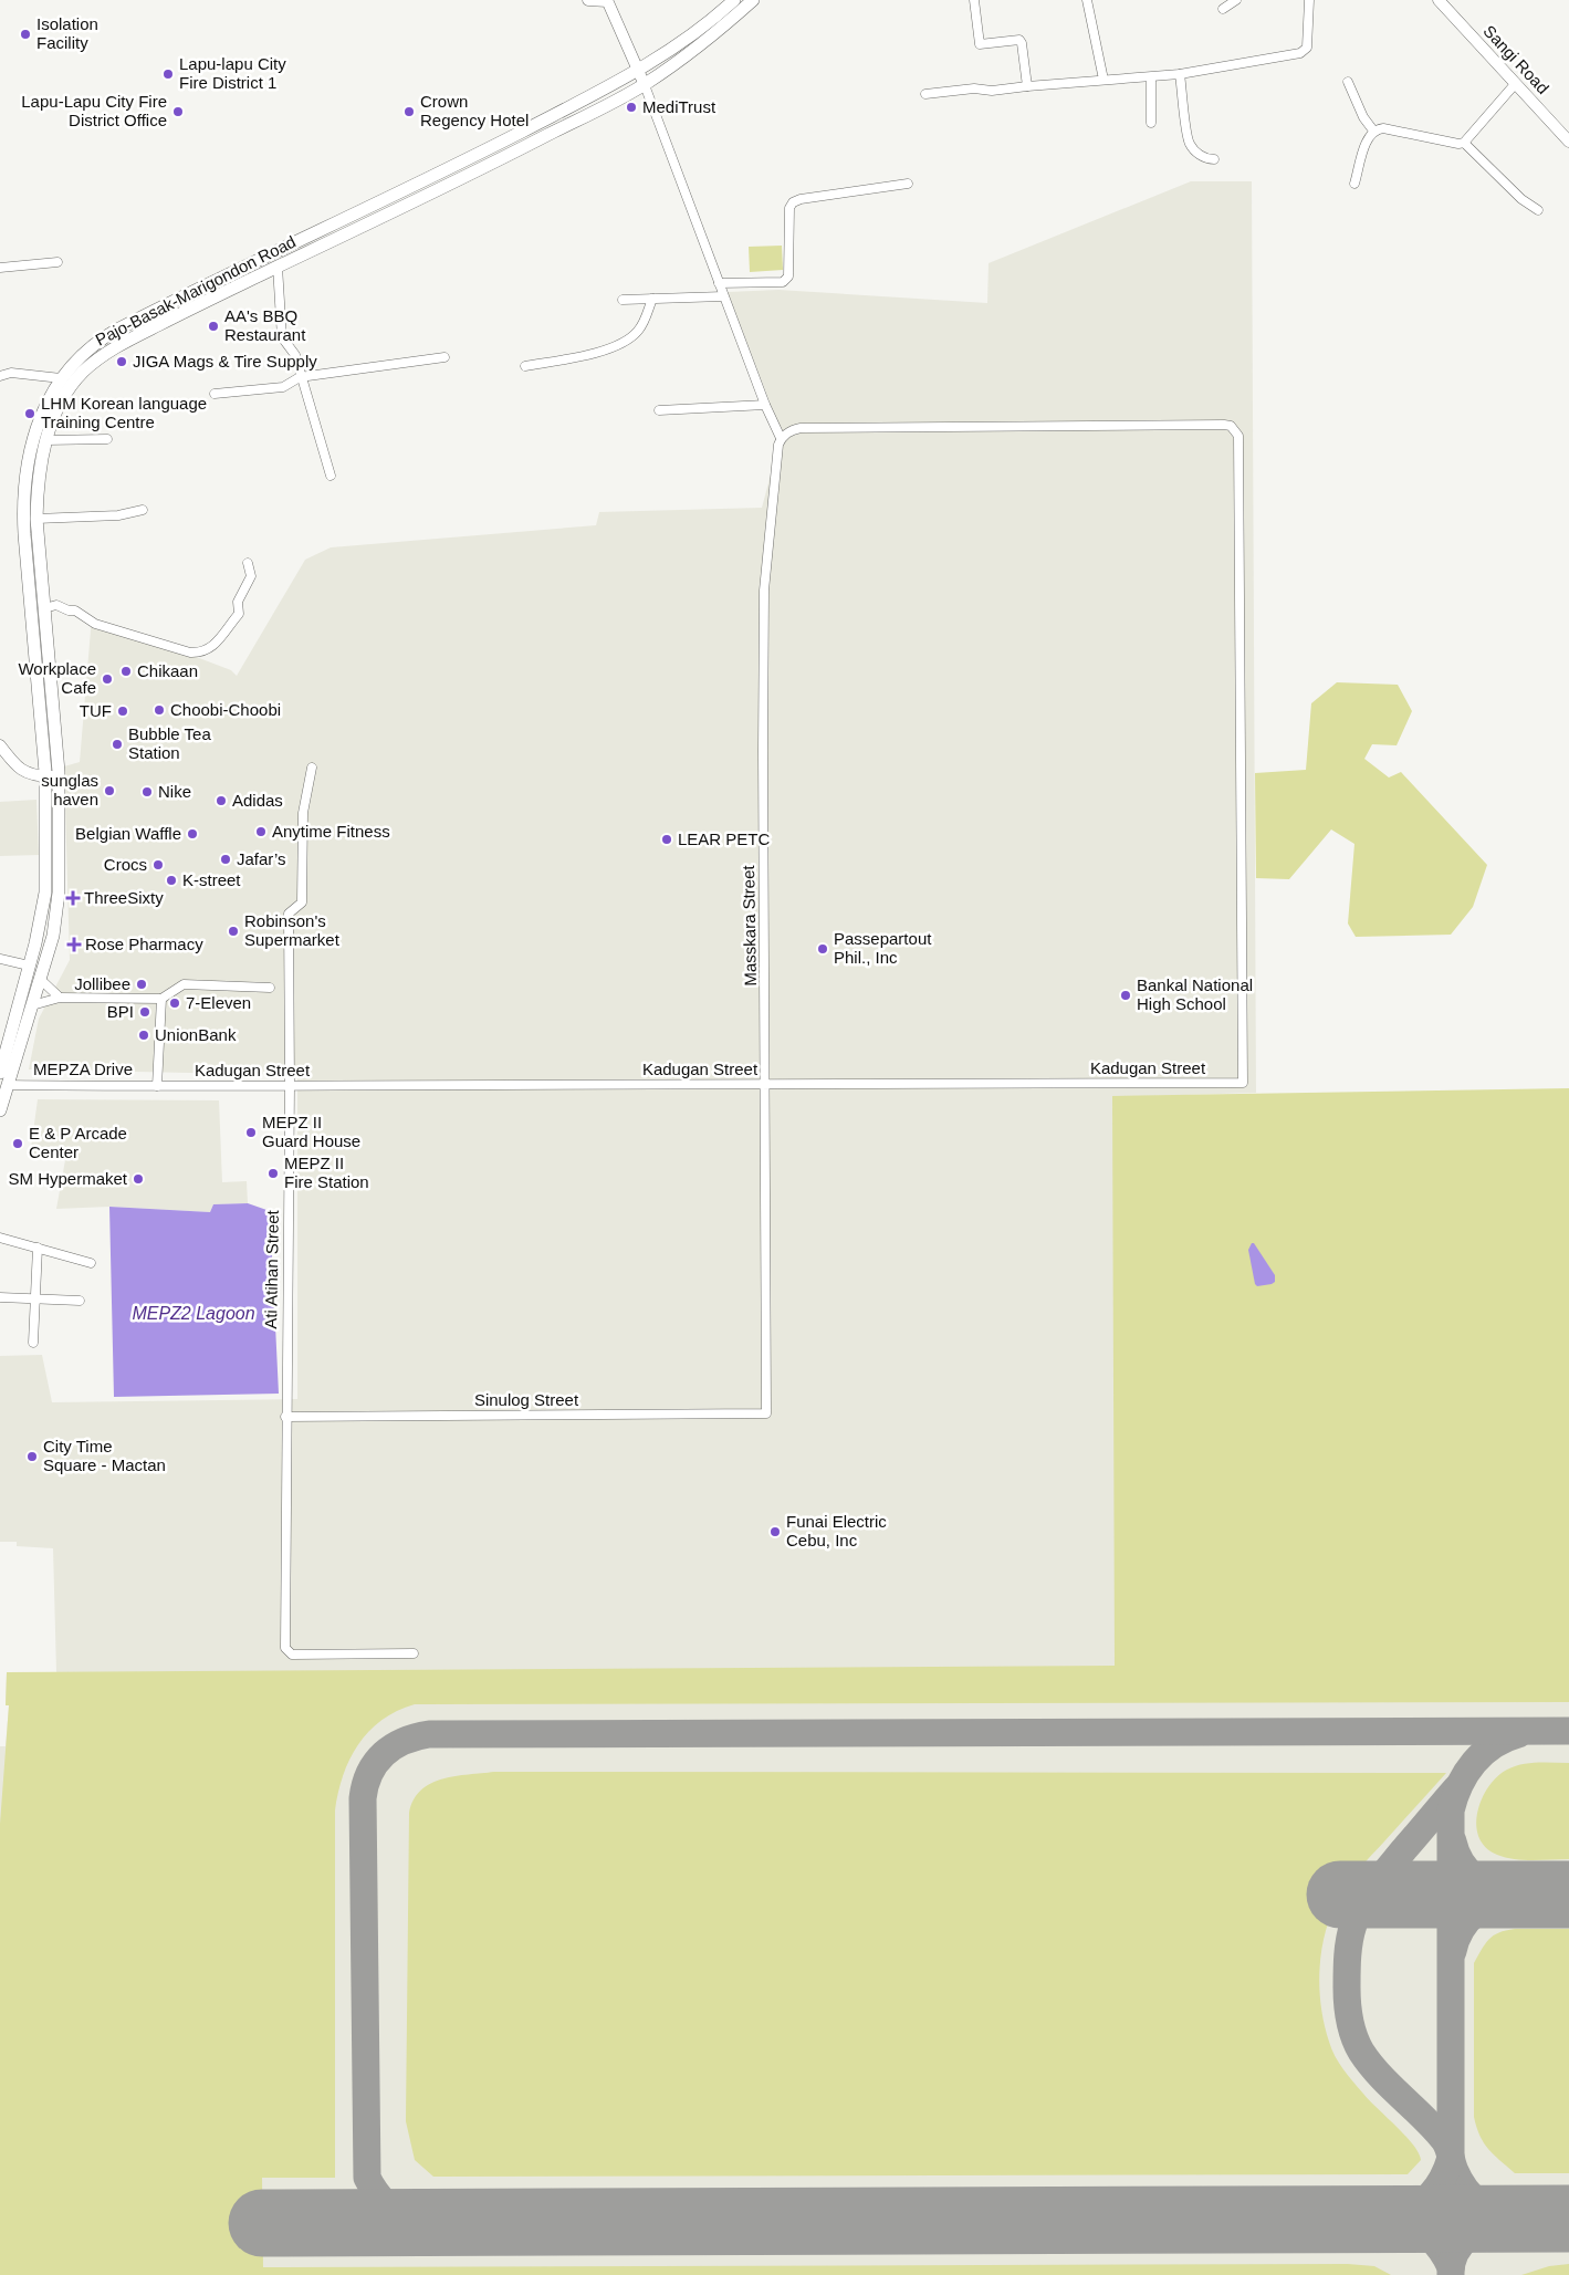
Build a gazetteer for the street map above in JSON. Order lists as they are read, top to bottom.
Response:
{
  "streets": {
    "main road": ["Pajo-Basak-Marigondon Road"],
    "street": [
      "Sangi Road",
      "Masskara Street",
      "Kadugan Street",
      "MEPZA Drive",
      "Ati Atihan Street",
      "Sinulog Street"
    ]
  },
  "crossings": [
    ["Pajo-Basak-Marigondon Road", "MEPZA Drive"],
    ["Masskara Street", "Kadugan Street"],
    ["Masskara Street", "Sinulog Street"],
    ["Kadugan Street", "MEPZA Drive"],
    ["Kadugan Street", "Ati Atihan Street"],
    ["Ati Atihan Street", "Sinulog Street"]
  ],
  "water": ["MEPZ2 Lagoon"],
  "places": {
    "other": [
      "Isolation Facility",
      "Lapu-lapu City Fire District 1",
      "MediTrust",
      "Lapu-Lapu City Fire District Office",
      "Crown Regency Hotel",
      "AA's BBQ Restaurant",
      "JIGA Mags & Tire Supply",
      "LHM Korean language Training Centre",
      "Chikaan",
      "Workplace Cafe",
      "Choobi-Choobi",
      "TUF",
      "Bubble Tea Station",
      "sunglas haven",
      "Nike",
      "Adidas",
      "Anytime Fitness",
      "Belgian Waffle",
      "LEAR PETC",
      "Jafar’s",
      "Crocs",
      "K-street",
      "Robinson's Supermarket",
      "Passepartout Phil., Inc",
      "Jollibee",
      "Bankal National High School",
      "7-Eleven",
      "BPI",
      "UnionBank",
      "MEPZ II Guard House",
      "E & P Arcade Center",
      "MEPZ II Fire Station",
      "SM Hypermaket",
      "City Time Square - Mactan",
      "Funai Electric Cebu, Inc"
    ],
    "health": ["ThreeSixty", "Rose Pharmacy"]
  }
}
